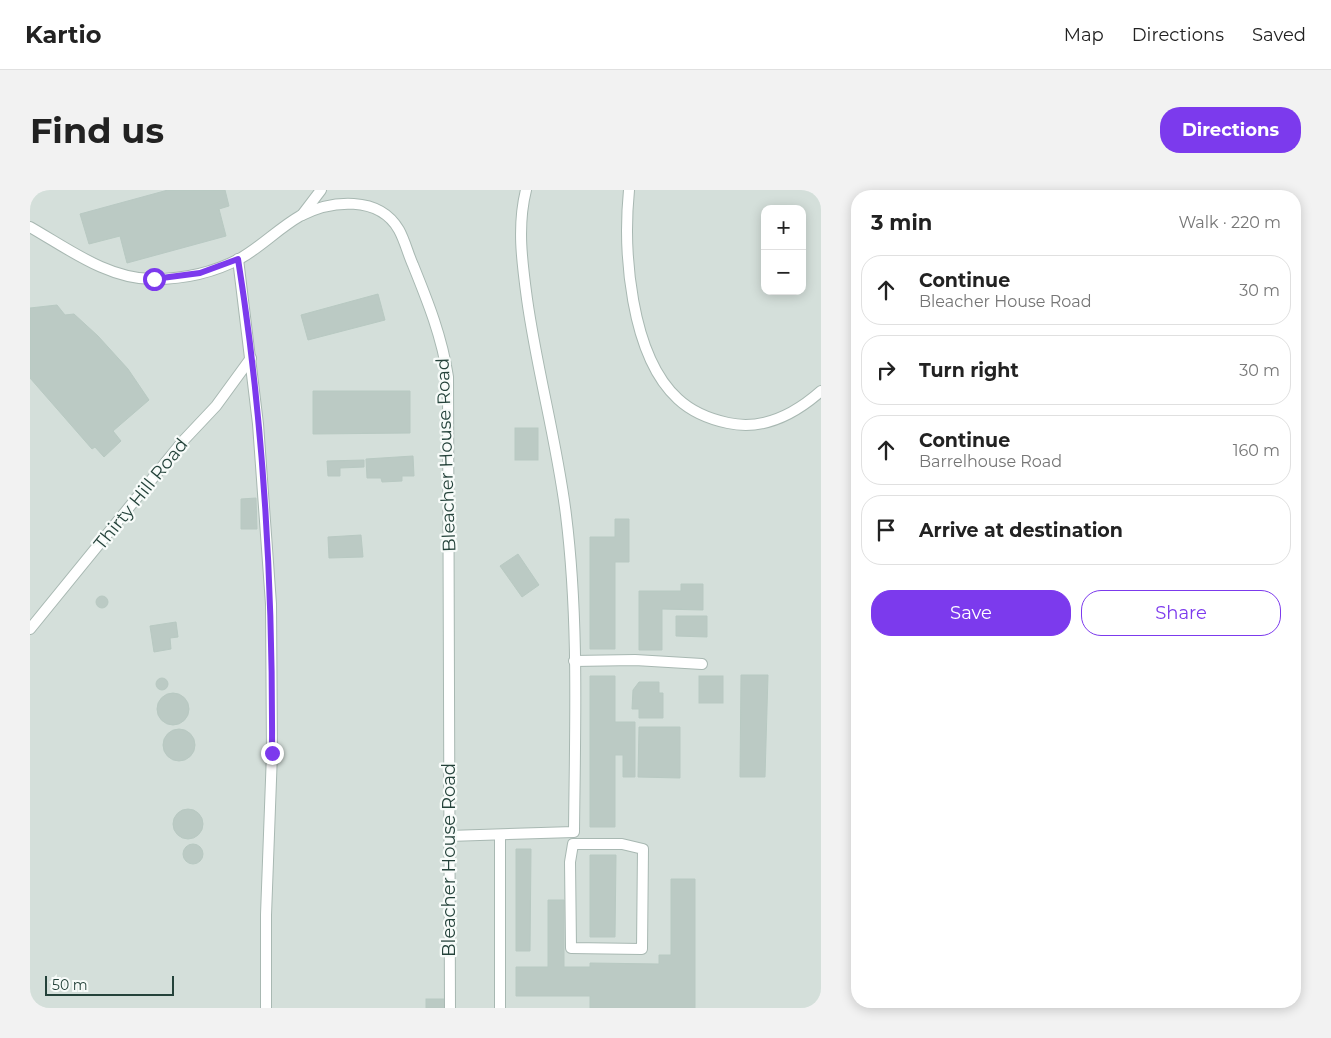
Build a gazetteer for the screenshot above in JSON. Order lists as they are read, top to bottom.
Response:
{
  "streets": {
    "lane": ["Bleacher House Road", "Thirty Hill Road"]
  },
  "scale_bar": "50 m",
  "page": {
    "header": "Kartio",
    "nav": ["Map", "Directions", "Saved"],
    "buttons": [
      "Directions",
      ["Save", "Share"]
    ],
    "title": "Find us",
    "heading": ["3 min", "Walk · 220 m"],
    "map_buttons": ["+", "−"],
    "list": [
      ["Continue", "Bleacher House Road", "30 m"],
      ["Turn right", "30 m"],
      ["Continue", "Barrelhouse Road", "160 m"],
      "Arrive at destination"
    ],
    "scale": "50 m"
  }
}
